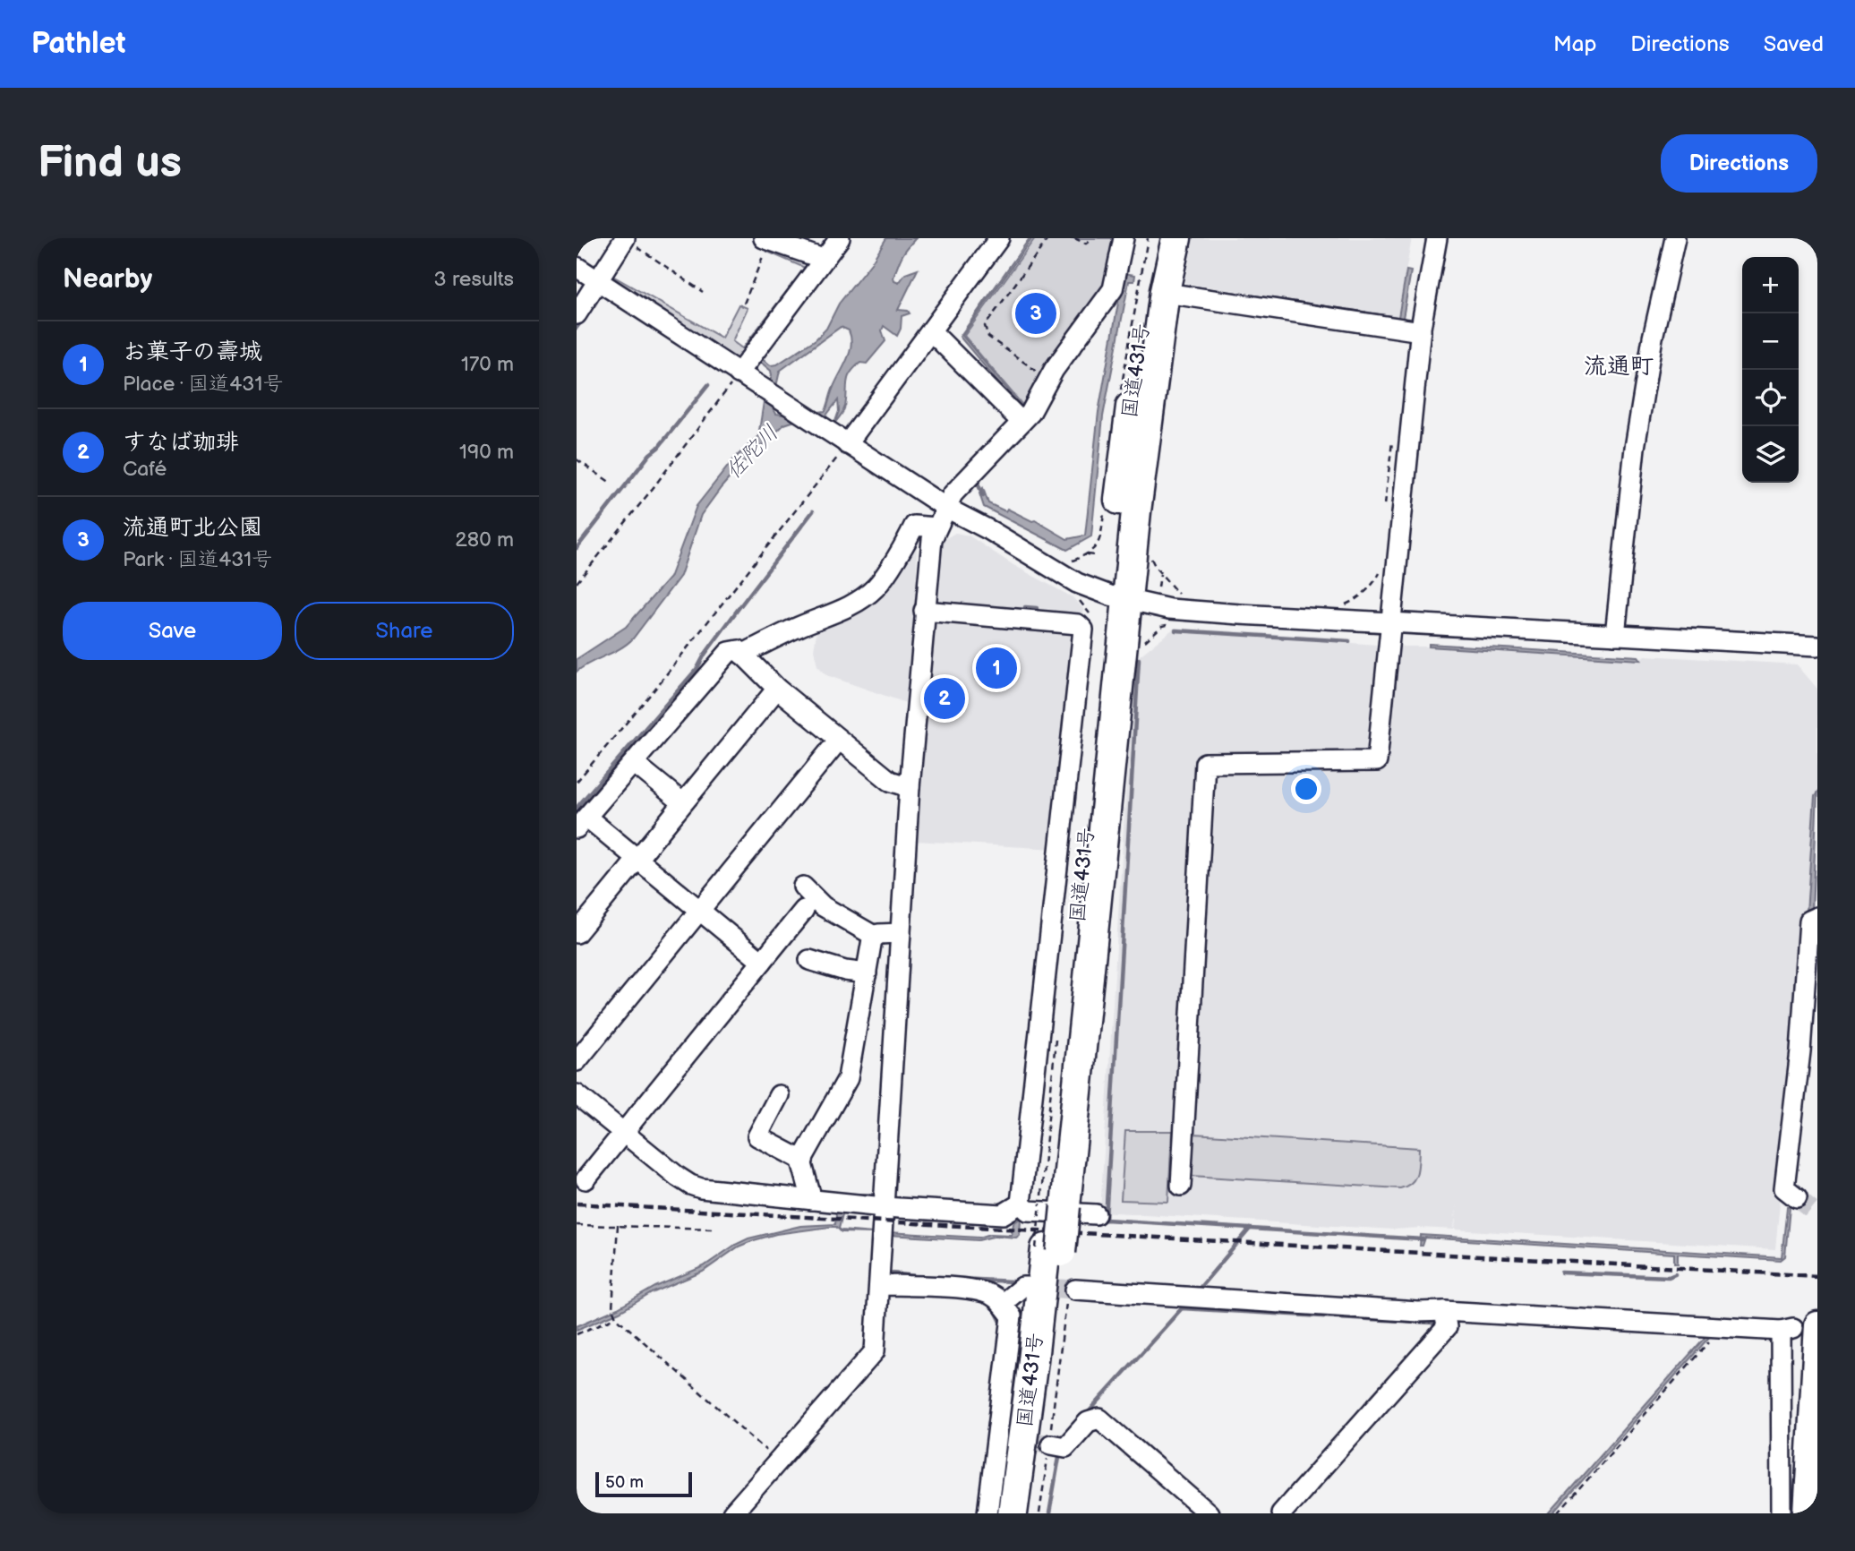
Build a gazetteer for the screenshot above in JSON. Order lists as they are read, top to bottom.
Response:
{
  "streets": {
    "highway": ["国道431号"]
  },
  "districts": ["流通町"],
  "water": ["佐陀川"],
  "scale_bar": "50 m",
  "page": {
    "header": "Pathlet",
    "nav": ["Map", "Directions", "Saved"],
    "buttons": [
      "Directions",
      ["Save", "Share"]
    ],
    "title": "Find us",
    "heading": ["Nearby", "3 results"],
    "map_buttons": ["+", "−"],
    "pins": ["3", "1", "2"],
    "list": [
      {
        "mark": "1",
        "name": "お菓子の壽城",
        "note": "Place · 国道431号",
        "value": "170 m"
      },
      {
        "mark": "2",
        "name": "すなば珈琲",
        "note": "Café",
        "value": "190 m"
      },
      {
        "mark": "3",
        "name": "流通町北公園",
        "note": "Park · 国道431号",
        "value": "280 m"
      }
    ],
    "scale": "50 m"
  }
}
